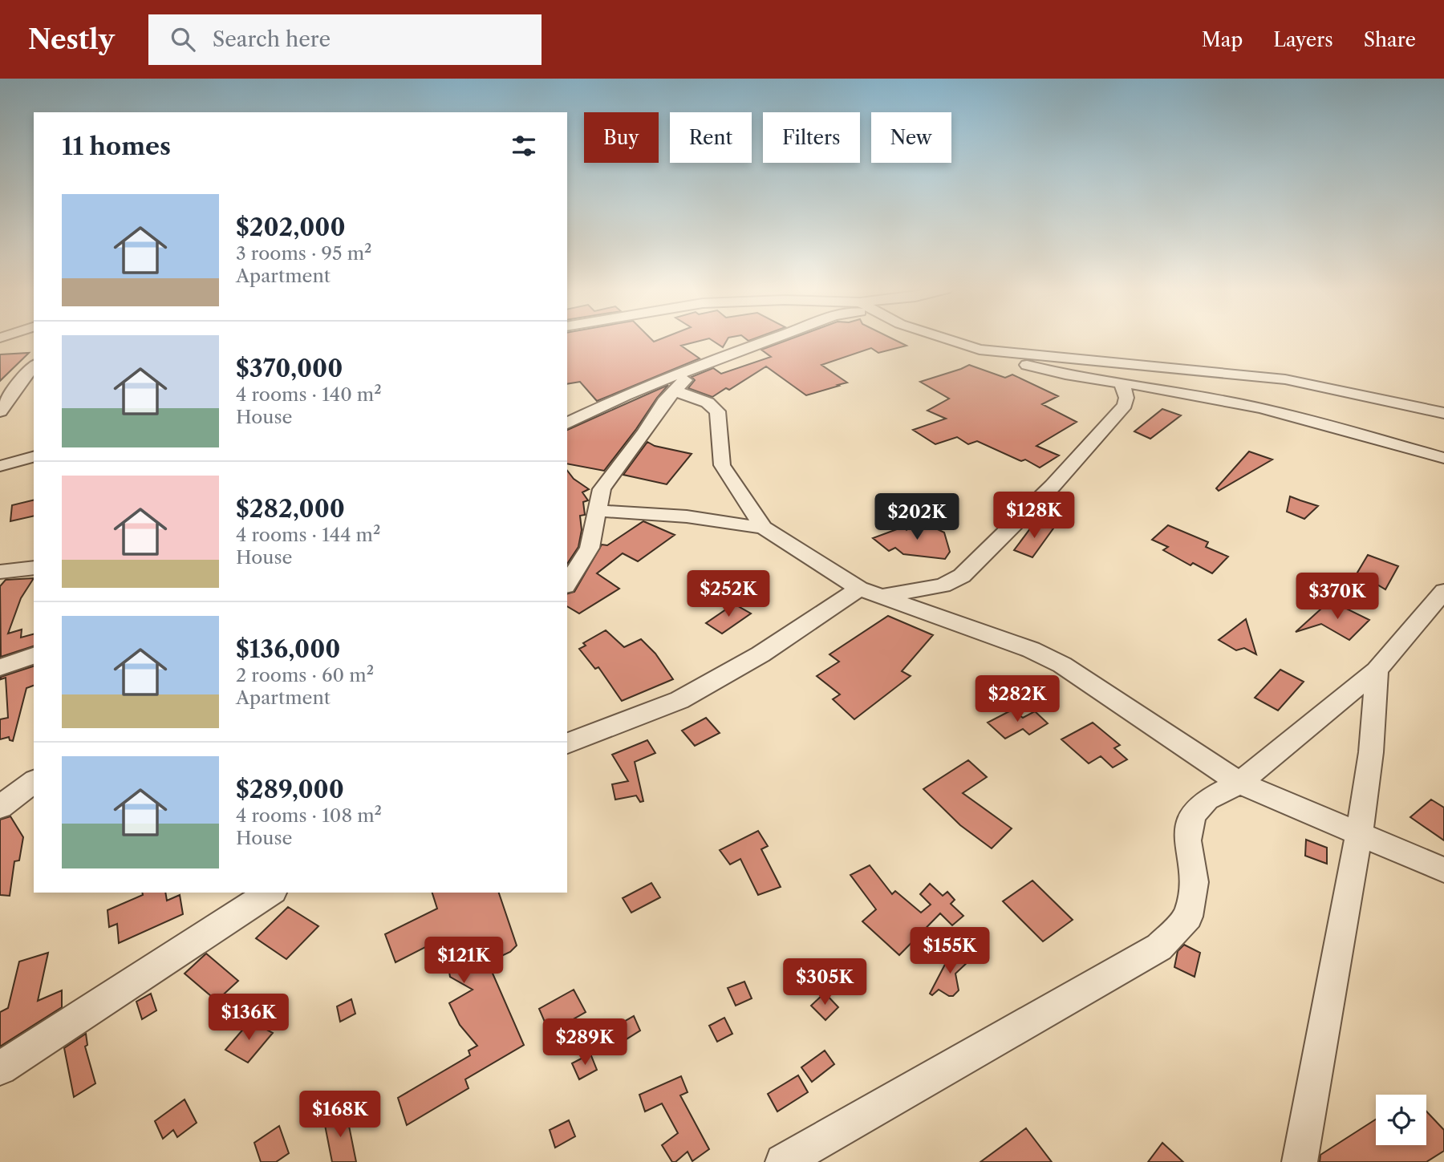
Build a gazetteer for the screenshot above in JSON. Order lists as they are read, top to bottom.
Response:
{
  "page": {
    "header": "Nestly",
    "search": "Search here",
    "nav": ["Map", "Layers", "Share"],
    "chip": [
      "Buy",
      "Rent",
      "Filters",
      "New"
    ],
    "heading": "11 homes",
    "list": [
      {
        "name": "$202,000",
        "note": "3 rooms · 95 m² · Apartment"
      },
      {
        "name": "$370,000",
        "note": "4 rooms · 140 m² · House"
      },
      {
        "name": "$282,000",
        "note": "4 rooms · 144 m² · House"
      },
      {
        "name": "$136,000",
        "note": "2 rooms · 60 m² · Apartment"
      },
      {
        "name": "$289,000",
        "note": "4 rooms · 108 m² · House"
      }
    ],
    "price": [
      "$128K",
      "$202K",
      "$252K",
      "$370K",
      "$282K",
      "$155K",
      "$121K",
      "$305K",
      "$136K",
      "$289K",
      "$168K"
    ]
  }
}
